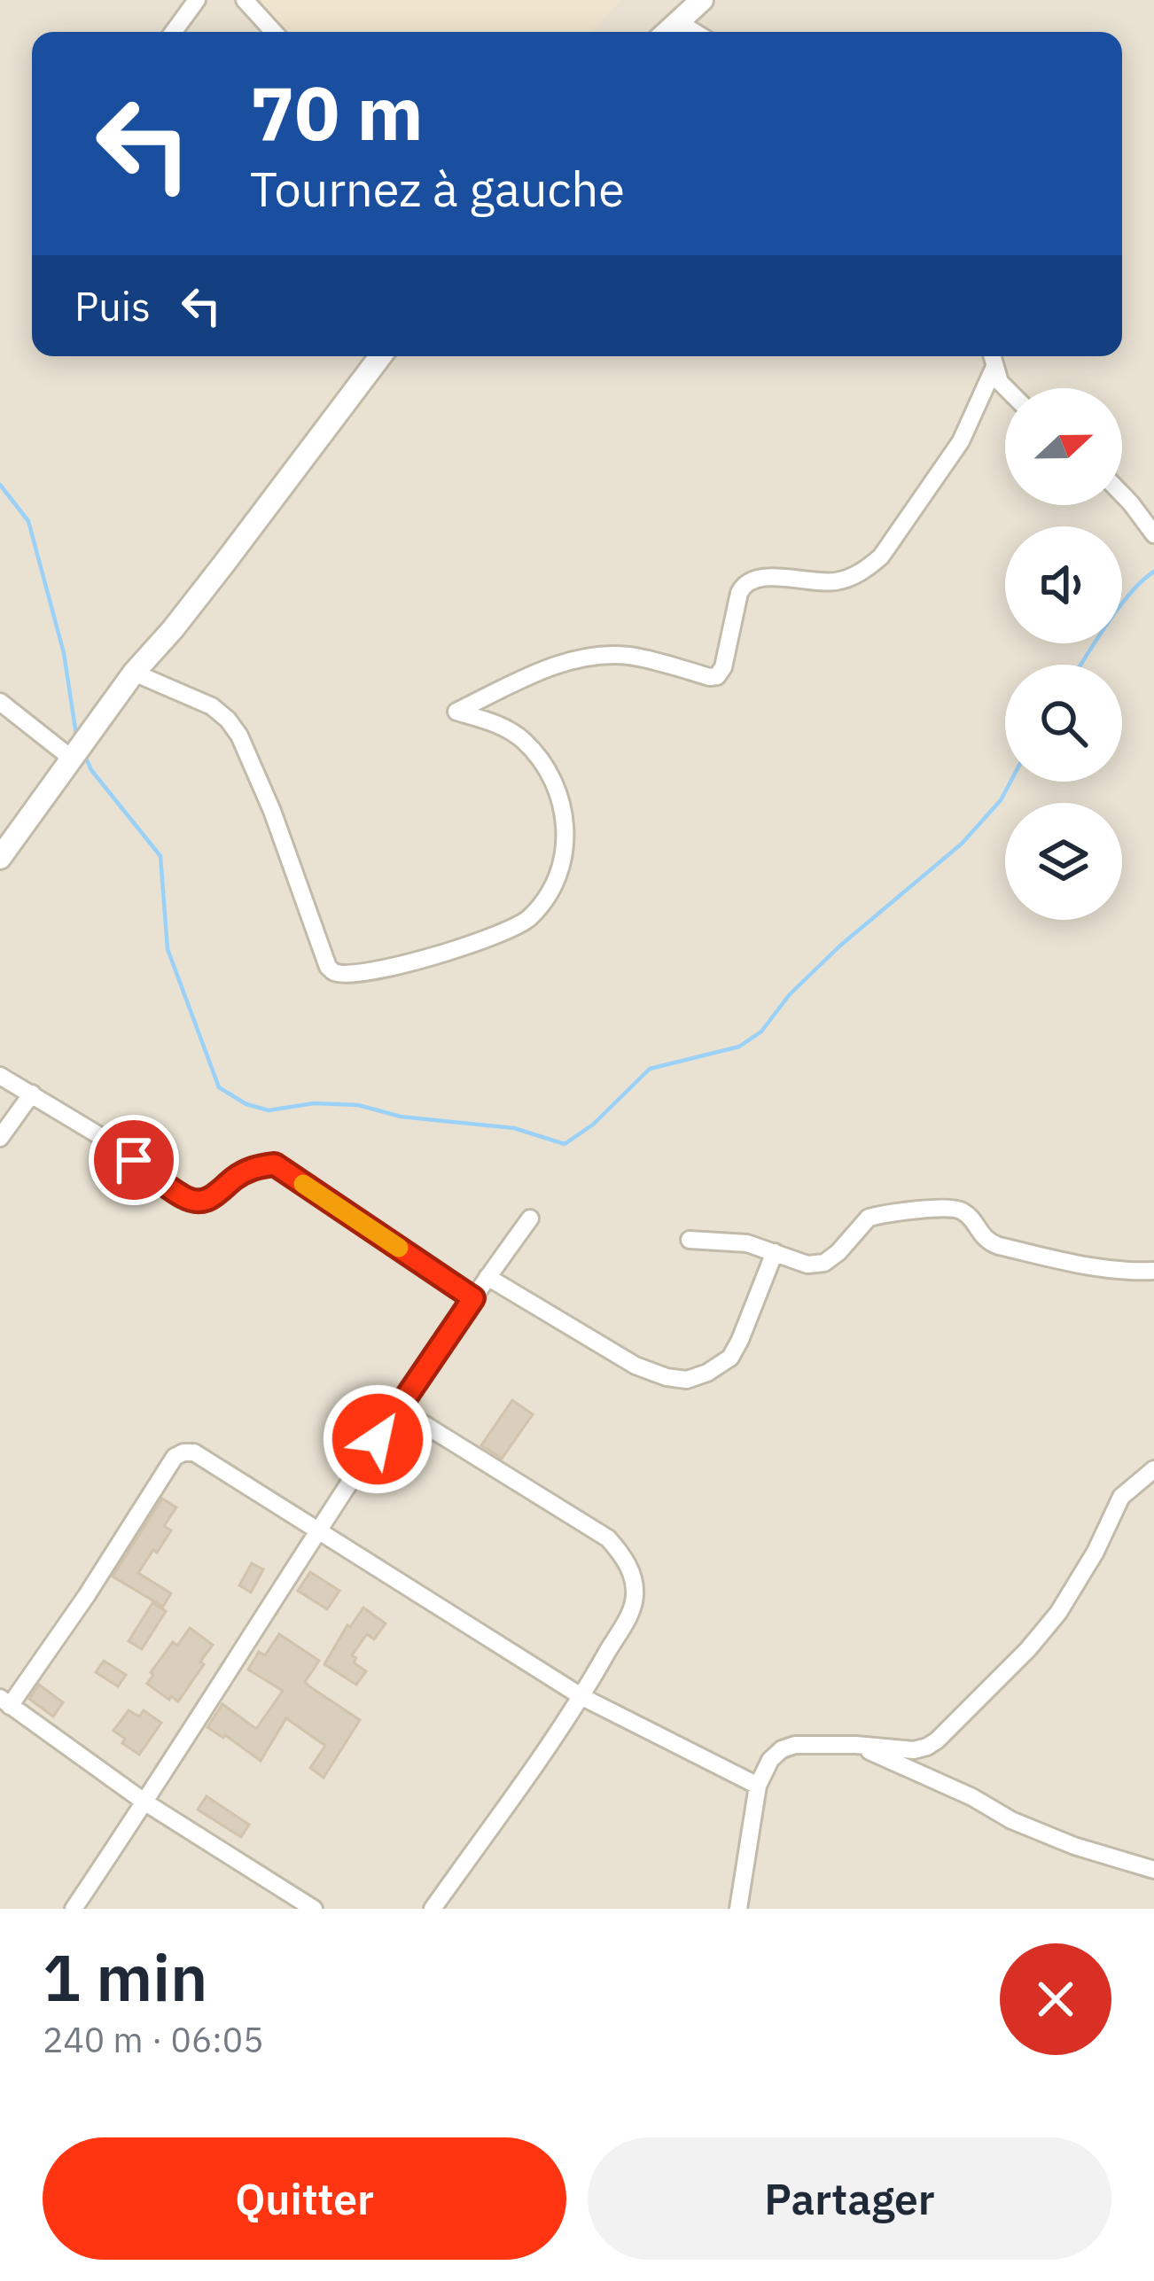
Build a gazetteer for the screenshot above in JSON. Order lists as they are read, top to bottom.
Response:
{
  "north": "right",
  "page": {
    "turn": ["70 m", "Tournez à gauche"],
    "then": "Puis",
    "heading": ["1 min", "240 m · 06:05"],
    "buttons": ["Quitter", "Partager"]
  }
}
